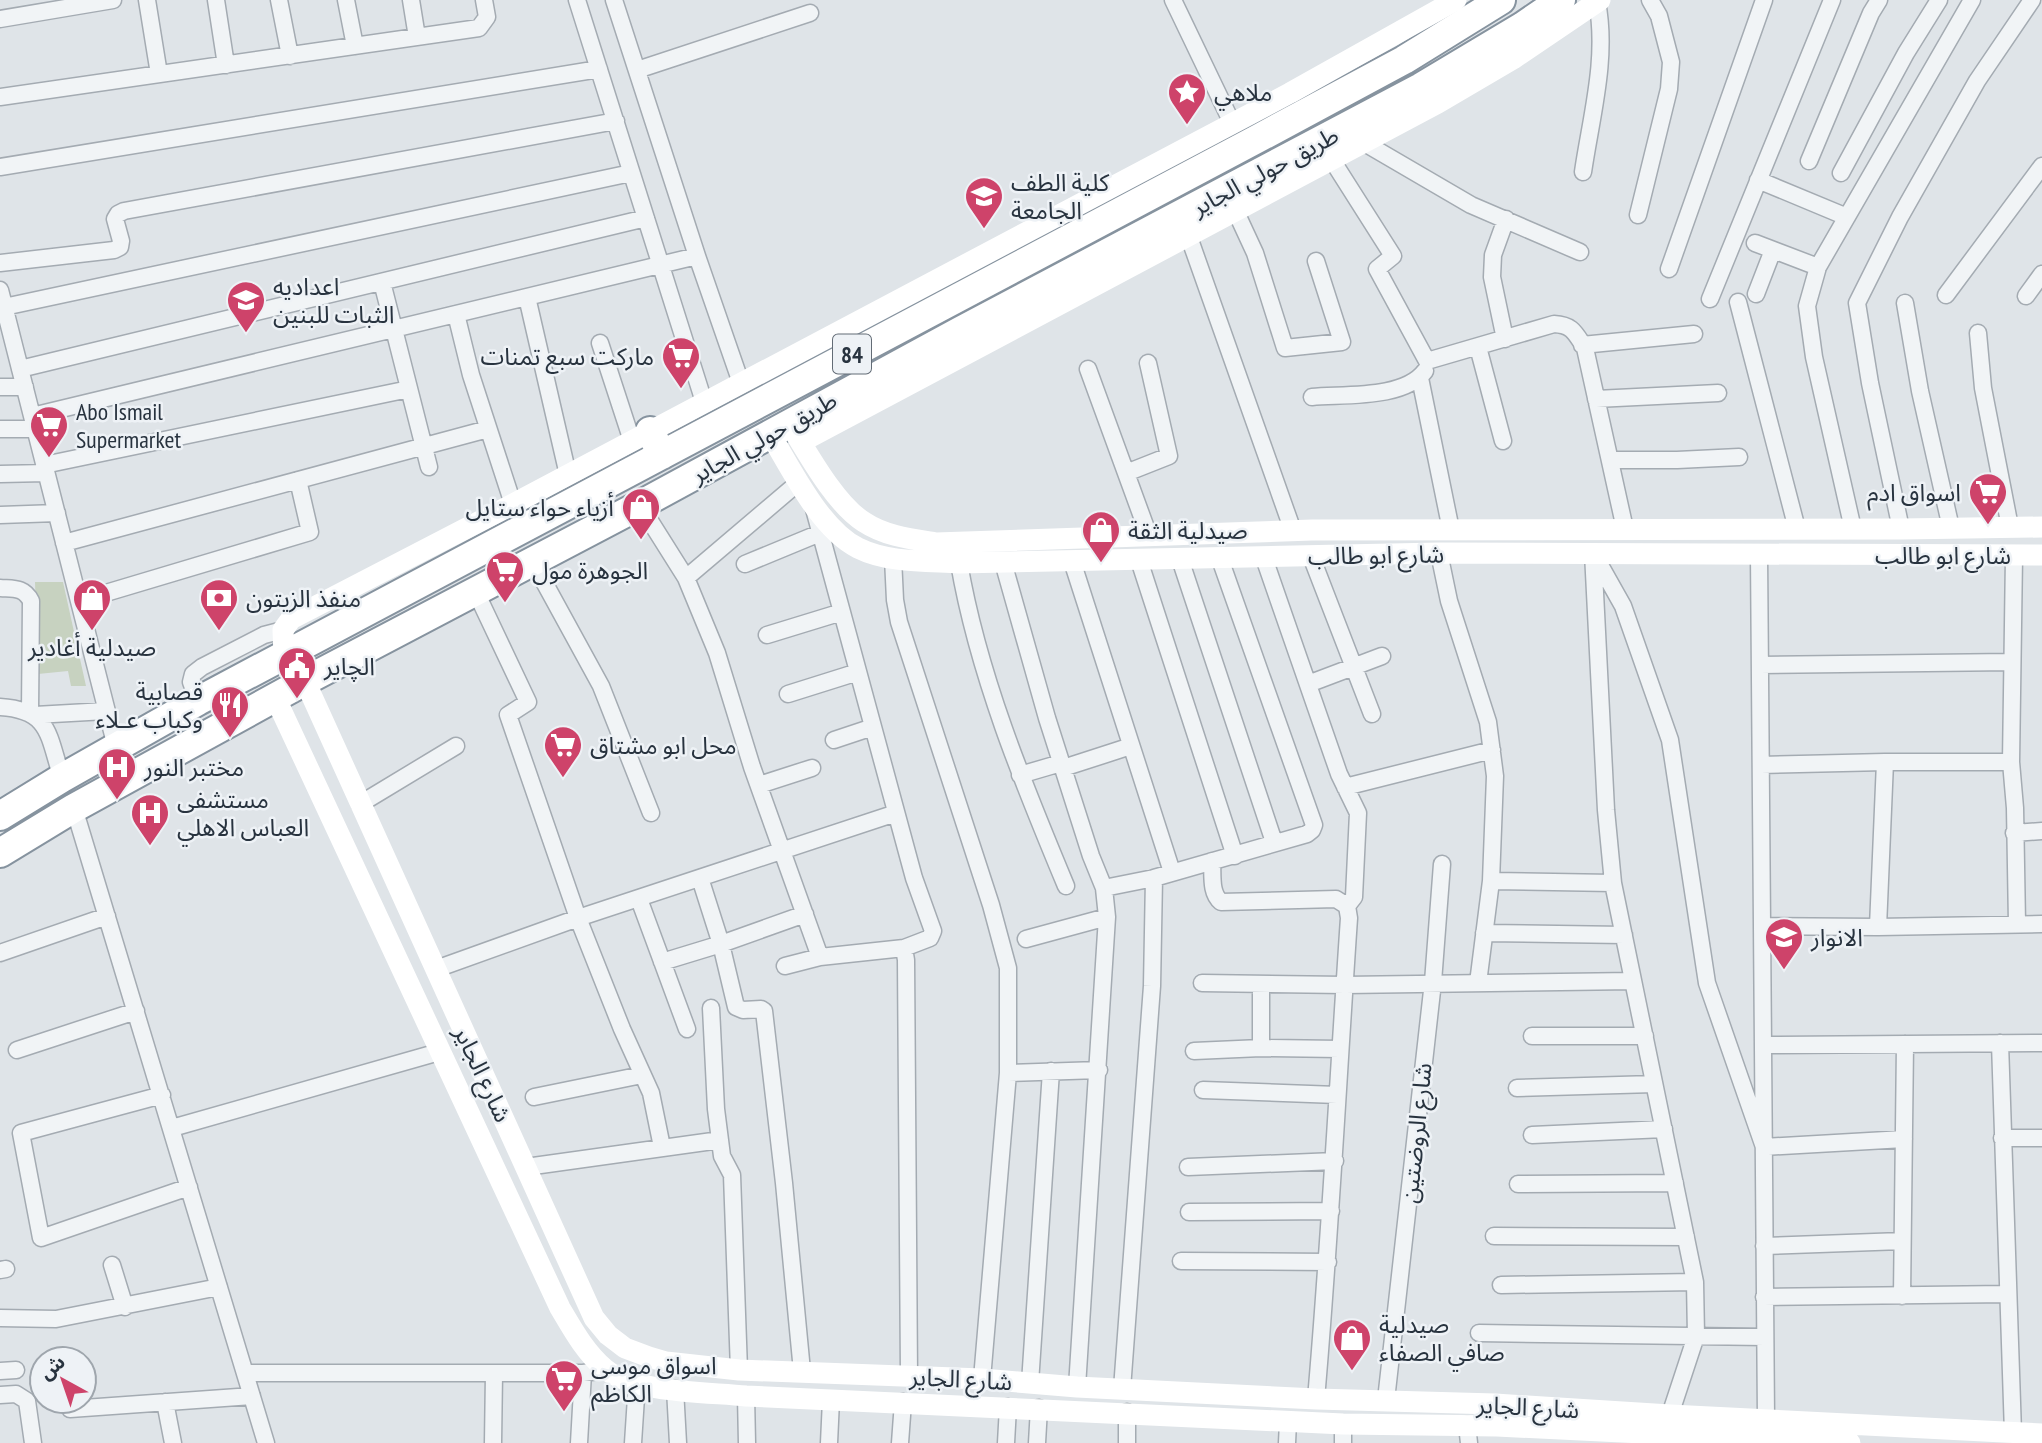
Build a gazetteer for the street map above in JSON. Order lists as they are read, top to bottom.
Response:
{
  "streets": {
    "highway": ["طريق حولي الجاير", "84"],
    "street": ["شارع ابو طالب", "شارع الجاير", "شارع الروضتين"]
  },
  "crossings": [
    ["طريق حولي الجاير", "84"],
    ["طريق حولي الجاير", "شارع ابو طالب"],
    ["طريق حولي الجاير", "شارع الجاير"],
    ["شارع الجاير", "شارع الروضتين"]
  ],
  "places": {
    "place": ["ملاهي"],
    "school or university": ["كلية الطف الجامعة", "اعداديه الثبات للبنين", "الانوار"],
    "supermarket": [
      "ماركت سبع تمنات",
      "Abo Ismail Supermarket",
      "اسواق ادم",
      "الجوهرة مول",
      "محل ابو مشتاق",
      "اسواق موسى الكاظم"
    ],
    "shop": [
      "أزياء حواء ستايل",
      "صيدلية الثقة",
      "صيدلية أغادير",
      "صيدلية صافي الصفاء"
    ],
    "bank": ["منفذ الزيتون"],
    "public building": ["الچاير"],
    "restaurant": ["قصابية وكباب عـلاء"],
    "hospital": ["مختبر النور", "مستشفى العباس الاهلي"]
  },
  "north": "top left"
}
